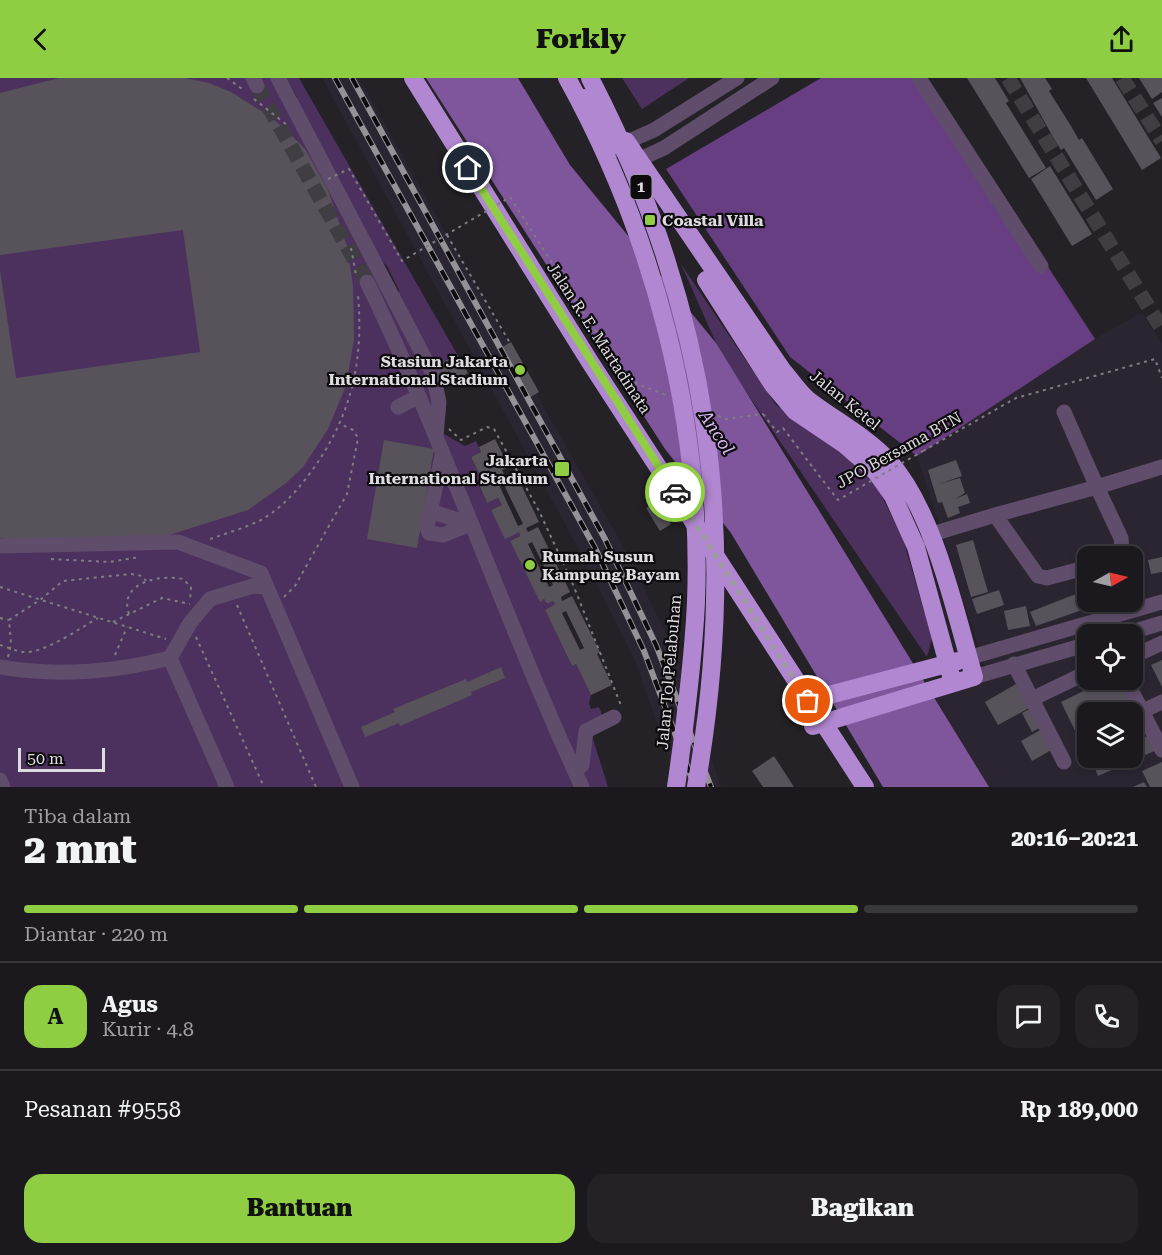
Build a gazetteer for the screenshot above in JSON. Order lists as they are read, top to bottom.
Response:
{
  "streets": {
    "highway": [
      "1",
      "Jalan R. E. Martadinata",
      "Jalan Ketel",
      "Jalan Tol Pelabuhan"
    ],
    "path": ["JPO Bersama BTN"]
  },
  "water": ["Ancol"],
  "places": {
    "transit": ["Coastal Villa", "Jakarta International Stadium"],
    "other": ["Stasiun Jakarta International Stadium", "Rumah Susun Kampung Bayam"]
  },
  "scale_bar": "50 m",
  "north": "right",
  "page": {
    "header": "Forkly",
    "scale": "50 m",
    "heading": ["2 mnt", "Tiba dalam", "20:16–20:21"],
    "panel": [
      "Agus",
      "Kurir · 4.8",
      "Pesanan #9558",
      "Rp 189,000"
    ],
    "bar": "Diantar · 220 m",
    "round": "A",
    "buttons": ["Bantuan", "Bagikan"]
  }
}
